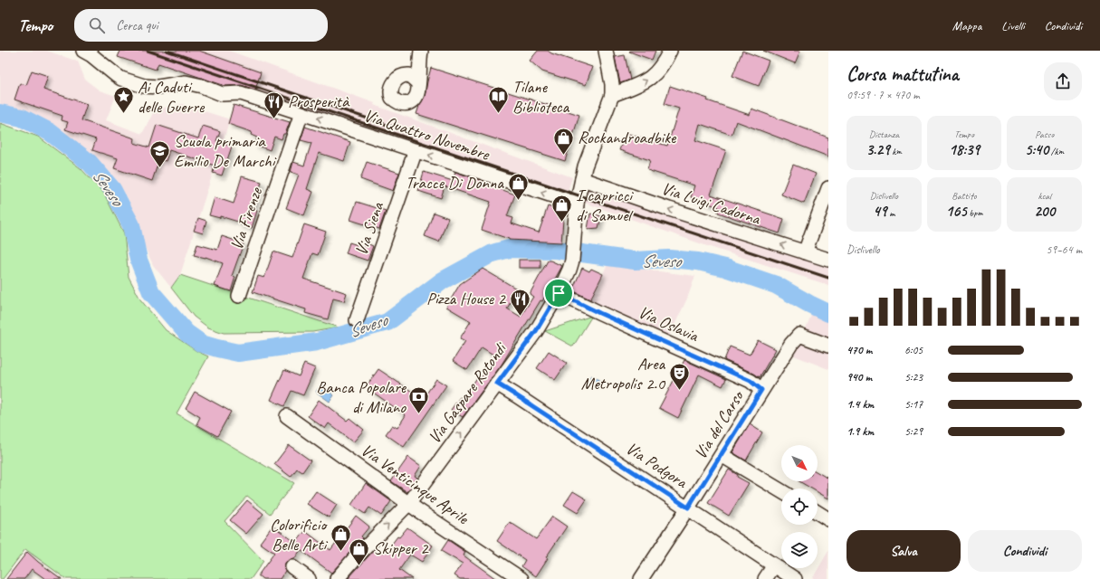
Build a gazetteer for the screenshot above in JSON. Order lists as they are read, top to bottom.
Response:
{
  "streets": {
    "street": [
      "Via Quattro Novembre",
      "Via Luigi Cadorna",
      "Via Firenze",
      "Via Siena",
      "Via Oslavia",
      "Via Gaspare Rotondi",
      "Via del Carso",
      "Via Podgora",
      "Via Venticinque Aprile"
    ]
  },
  "crossings": [
    ["Via Quattro Novembre", "Via Firenze"],
    ["Via Quattro Novembre", "Via Siena"],
    ["Via Quattro Novembre", "Via Gaspare Rotondi"],
    ["Via Luigi Cadorna", "Via Gaspare Rotondi"],
    ["Via Oslavia", "Via Gaspare Rotondi"],
    ["Via Oslavia", "Via del Carso"],
    ["Via Gaspare Rotondi", "Via Podgora"],
    ["Via Gaspare Rotondi", "Via Venticinque Aprile"],
    ["Via del Carso", "Via Podgora"]
  ],
  "one_way": ["Via Quattro Novembre", "Via Luigi Cadorna", "Via Gaspare Rotondi"],
  "water": ["Seveso"],
  "places": {
    "place": ["Ai Caduti delle Guerre"],
    "library": ["Tilane Biblioteca"],
    "restaurant": ["Prosperità", "Pizza House 2"],
    "shop": [
      "Rockandroadbike",
      "Tracce Di Donna",
      "I capricci di Samuel",
      "Colorificio Belle Arti",
      "Skipper 2"
    ],
    "school or university": ["Scuola primaria Emilio De Marchi"],
    "theatre": ["Area Metropolis 2.0"],
    "bank": ["Banca Popolare di Milano"]
  },
  "north": "bottom right",
  "page": {
    "header": "Tempo",
    "search": "Cerca qui",
    "nav": ["Mappa", "Livelli", "Condividi"],
    "heading": ["Corsa mattutina", "09:59 · 7 × 470 m"],
    "stats": [
      ["Distanza", "3.29 km"],
      ["Tempo", "18:39"],
      ["Passo", "5:40 /km"],
      ["Dislivello", "49 m"],
      ["Battito", "165 bpm"],
      ["kcal", "200"]
    ],
    "chart": ["Dislivello", "59–64 m"],
    "list": [
      {
        "name": "470 m",
        "note": "6:05"
      },
      {
        "name": "940 m",
        "note": "5:23"
      },
      {
        "name": "1.4 km",
        "note": "5:17"
      },
      {
        "name": "1.9 km",
        "note": "5:29"
      }
    ],
    "buttons": ["Salva", "Condividi"]
  }
}
